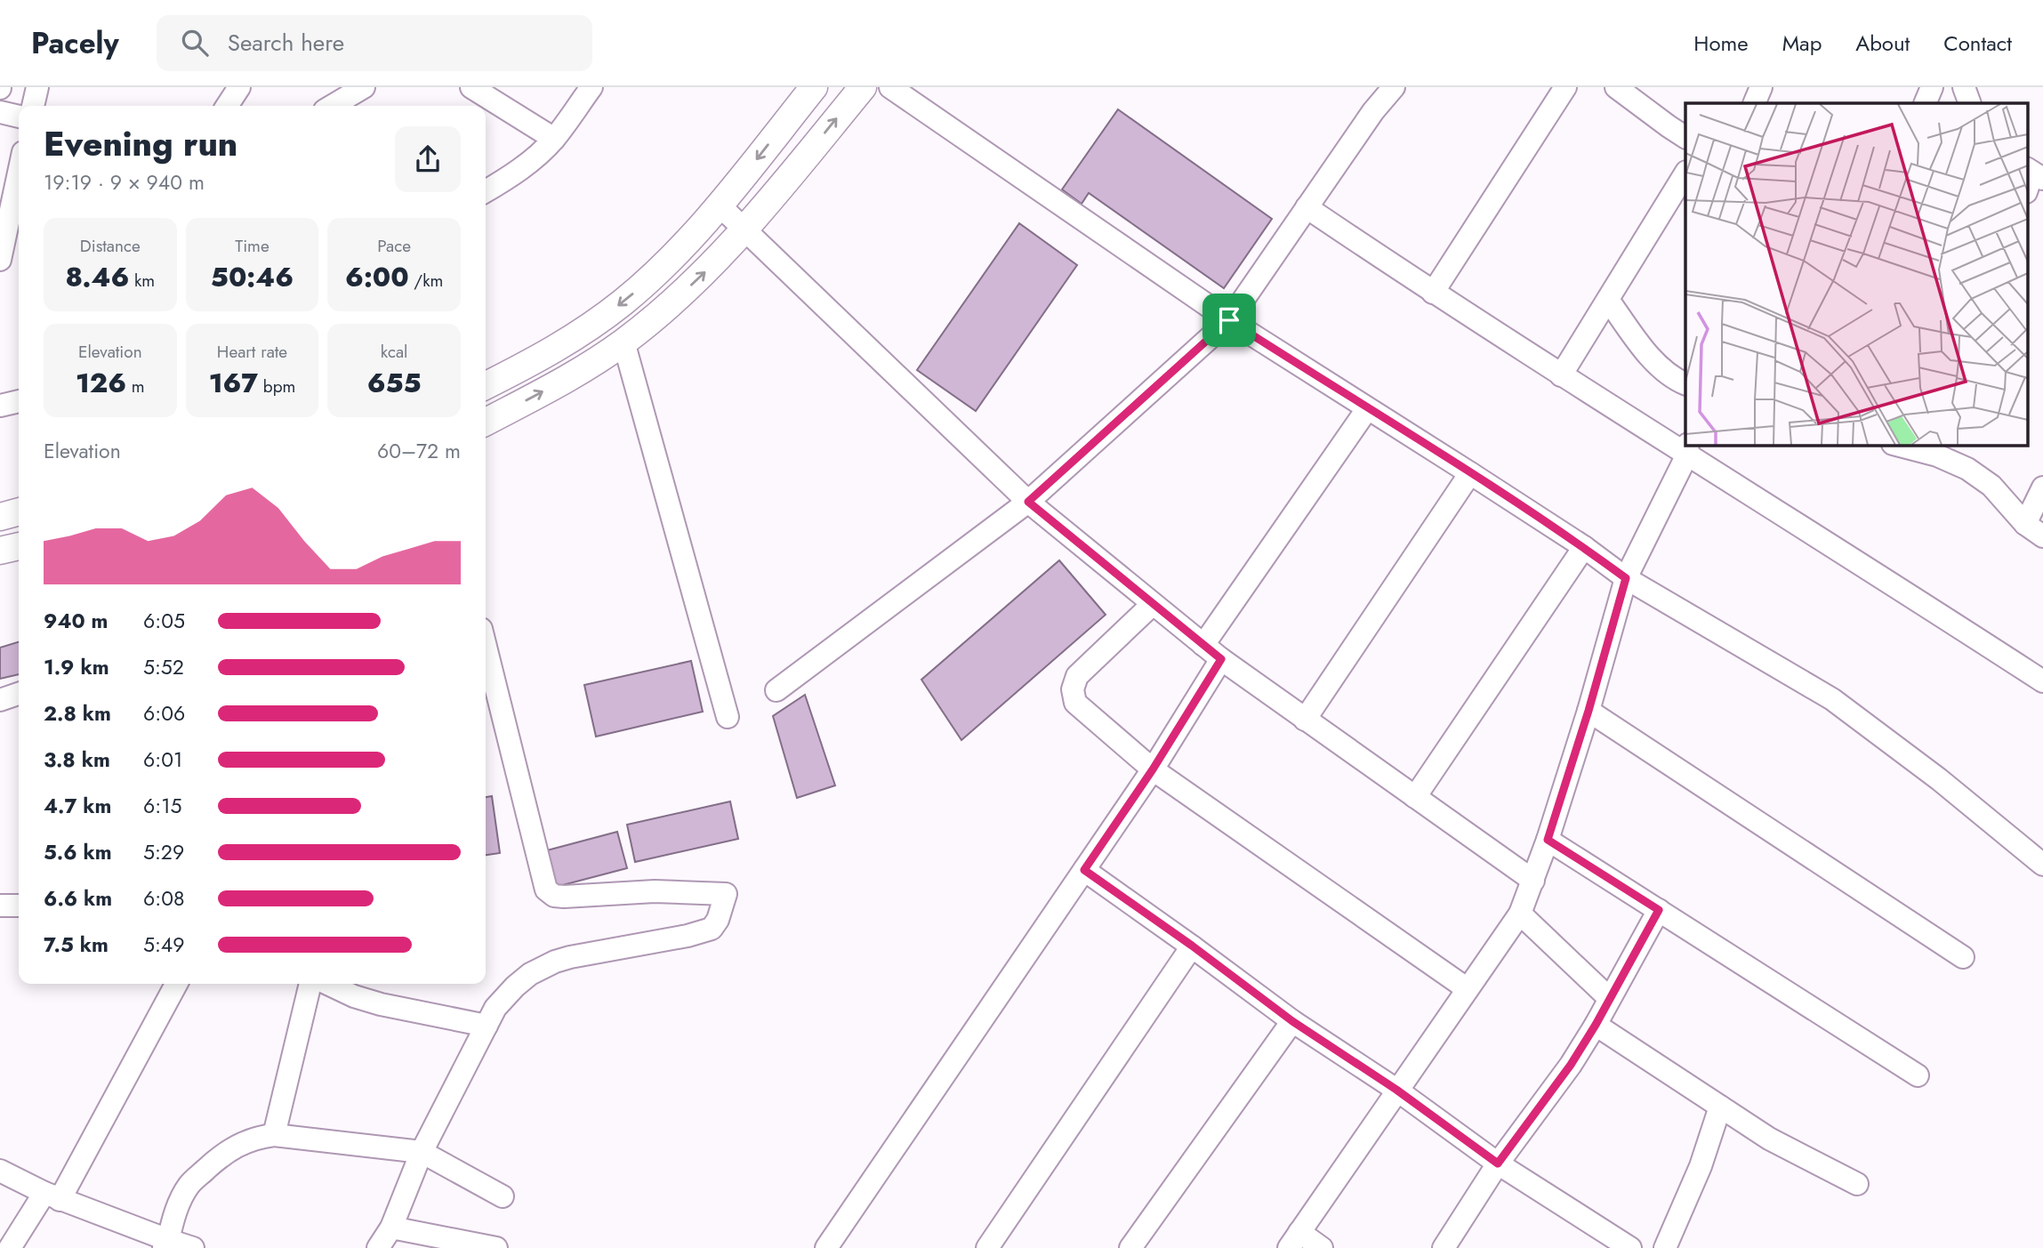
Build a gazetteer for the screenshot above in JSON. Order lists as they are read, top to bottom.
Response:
{
  "page": {
    "header": "Pacely",
    "search": "Search here",
    "nav": [
      "Home",
      "Map",
      "About",
      "Contact"
    ],
    "heading": ["Evening run", "19:19 · 9 × 940 m"],
    "stats": [
      ["Distance", "8.46 km"],
      ["Time", "50:46"],
      ["Pace", "6:00 /km"],
      ["Elevation", "126 m"],
      ["Heart rate", "167 bpm"],
      ["kcal", "655"]
    ],
    "chart": ["Elevation", "60–72 m"],
    "list": [
      {
        "name": "940 m",
        "note": "6:05"
      },
      {
        "name": "1.9 km",
        "note": "5:52"
      },
      {
        "name": "2.8 km",
        "note": "6:06"
      },
      {
        "name": "3.8 km",
        "note": "6:01"
      },
      {
        "name": "4.7 km",
        "note": "6:15"
      },
      {
        "name": "5.6 km",
        "note": "5:29"
      },
      {
        "name": "6.6 km",
        "note": "6:08"
      },
      {
        "name": "7.5 km",
        "note": "5:49"
      }
    ]
  }
}
